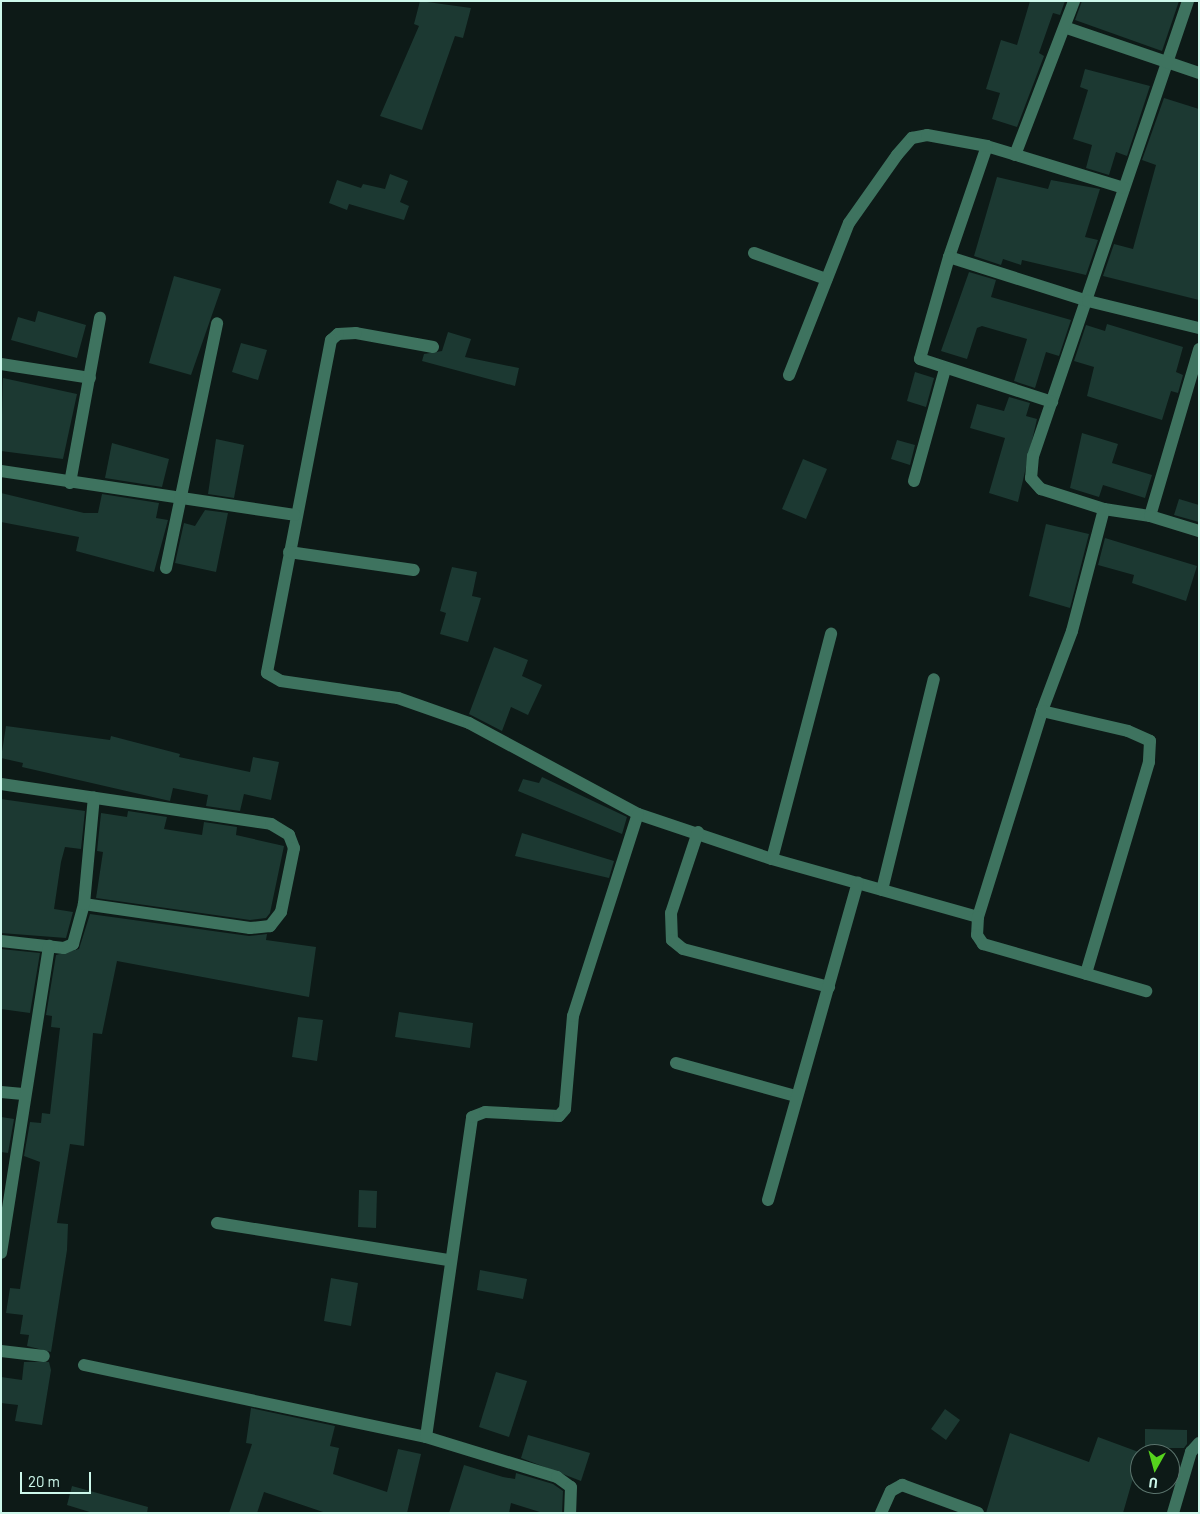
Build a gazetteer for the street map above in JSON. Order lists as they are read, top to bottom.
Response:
{
  "scale_bar": "20 m",
  "north": "bottom"
}
